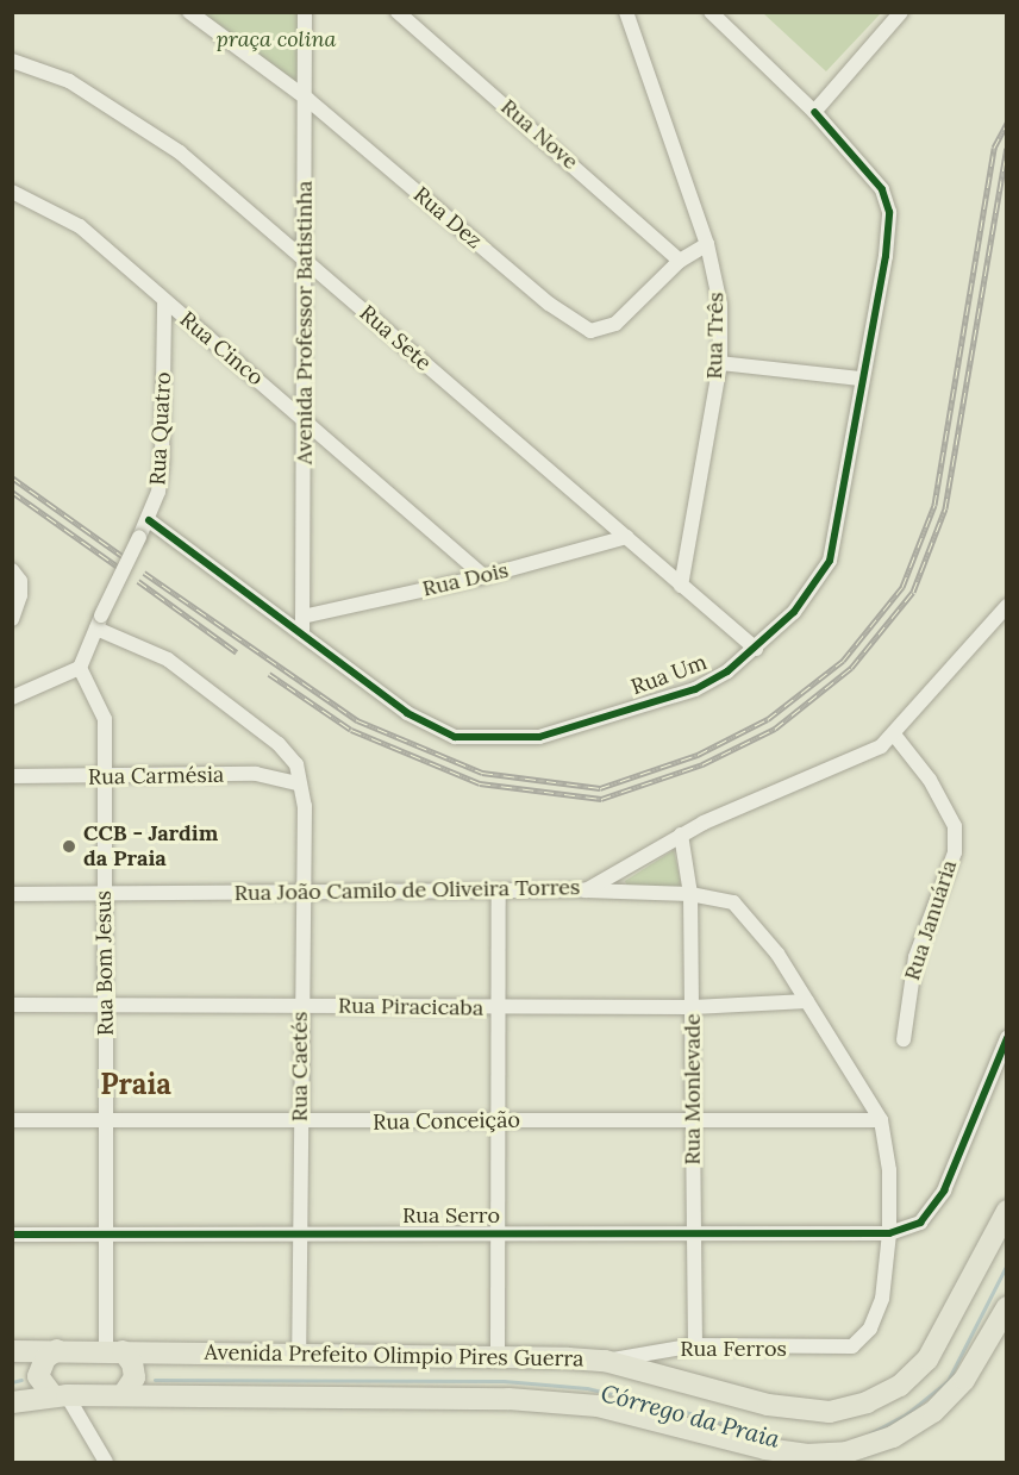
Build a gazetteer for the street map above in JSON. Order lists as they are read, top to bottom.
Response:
{
  "streets": {
    "main road": ["Avenida Prefeito Olimpio Pires Guerra"],
    "street": [
      "Rua Nove",
      "Rua Dez",
      "Avenida Professor Batistinha",
      "Rua Três",
      "Rua Sete",
      "Rua Cinco",
      "Rua Quatro",
      "Rua Dois",
      "Rua Um",
      "Rua Carmésia",
      "Rua João Camilo de Oliveira Torres",
      "Rua Januária",
      "Rua Bom Jesus",
      "Rua Piracicaba",
      "Rua Caetés",
      "Rua Monlevade",
      "Rua Conceição",
      "Rua Serro",
      "Rua Ferros"
    ]
  },
  "crossings": [
    ["Rua Nove", "Rua Dez"],
    ["Rua Dez", "Avenida Professor Batistinha"],
    ["Rua Dez", "Rua Três"],
    ["Avenida Professor Batistinha", "Rua Sete"],
    ["Avenida Professor Batistinha", "Rua Cinco"],
    ["Avenida Professor Batistinha", "Rua Dois"],
    ["Avenida Professor Batistinha", "Rua Um"],
    ["Rua Três", "Rua Sete"],
    ["Rua Sete", "Rua Dois"],
    ["Rua Sete", "Rua Um"],
    ["Rua Cinco", "Rua Quatro"],
    ["Rua Cinco", "Rua Dois"],
    ["Rua Quatro", "Rua Um"],
    ["Rua Quatro", "Rua Bom Jesus"],
    ["Rua Quatro", "Rua Caetés"],
    ["Rua Dois", "Rua Um"],
    ["Rua Carmésia", "Rua Bom Jesus"],
    ["Rua Carmésia", "Rua Caetés"],
    ["Rua João Camilo de Oliveira Torres", "Rua Januária"],
    ["Rua João Camilo de Oliveira Torres", "Rua Bom Jesus"],
    ["Rua João Camilo de Oliveira Torres", "Rua Caetés"],
    ["Rua João Camilo de Oliveira Torres", "Rua Monlevade"],
    ["Rua Bom Jesus", "Rua Piracicaba"],
    ["Rua Bom Jesus", "Rua Conceição"],
    ["Rua Bom Jesus", "Rua Serro"],
    ["Rua Bom Jesus", "Avenida Prefeito Olimpio Pires Guerra"],
    ["Rua Piracicaba", "Rua Caetés"],
    ["Rua Piracicaba", "Rua Monlevade"],
    ["Rua Caetés", "Rua Conceição"],
    ["Rua Caetés", "Rua Serro"],
    ["Rua Caetés", "Avenida Prefeito Olimpio Pires Guerra"],
    ["Rua Monlevade", "Rua Conceição"],
    ["Rua Monlevade", "Rua Serro"],
    ["Rua Monlevade", "Rua Ferros"],
    ["Rua Serro", "Rua Ferros"],
    ["Rua Ferros", "Avenida Prefeito Olimpio Pires Guerra"]
  ],
  "districts": ["Praia"],
  "water": ["Córrego da Praia"],
  "parks": ["praça colina"],
  "places": ["CCB - Jardim da Praia"]
}
